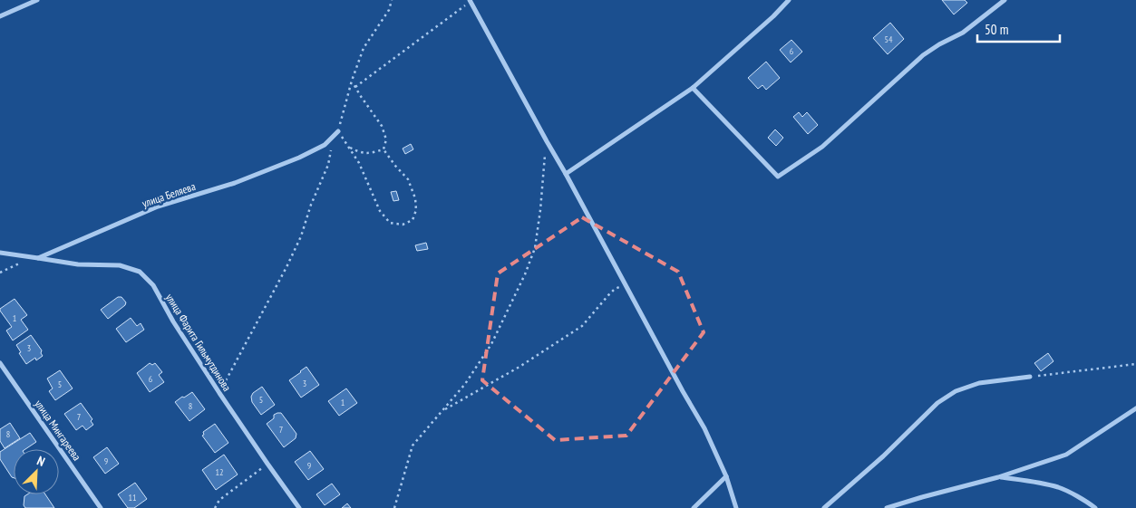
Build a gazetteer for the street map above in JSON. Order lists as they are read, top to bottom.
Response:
{
  "streets": {
    "street": ["улица Беляева", "улица Фарита Гильмутдинова", "улица Мингареева"]
  },
  "crossings": [
    ["улица Беляева", "улица Фарита Гильмутдинова"]
  ],
  "house_numbers": [
    "54",
    "6",
    "1",
    "3",
    "6",
    "3",
    "5",
    "5",
    "1",
    "8",
    "7",
    "7",
    "8",
    "9",
    "9",
    "12",
    "11"
  ],
  "scale_bar": "50 m",
  "north": "top right"
}
